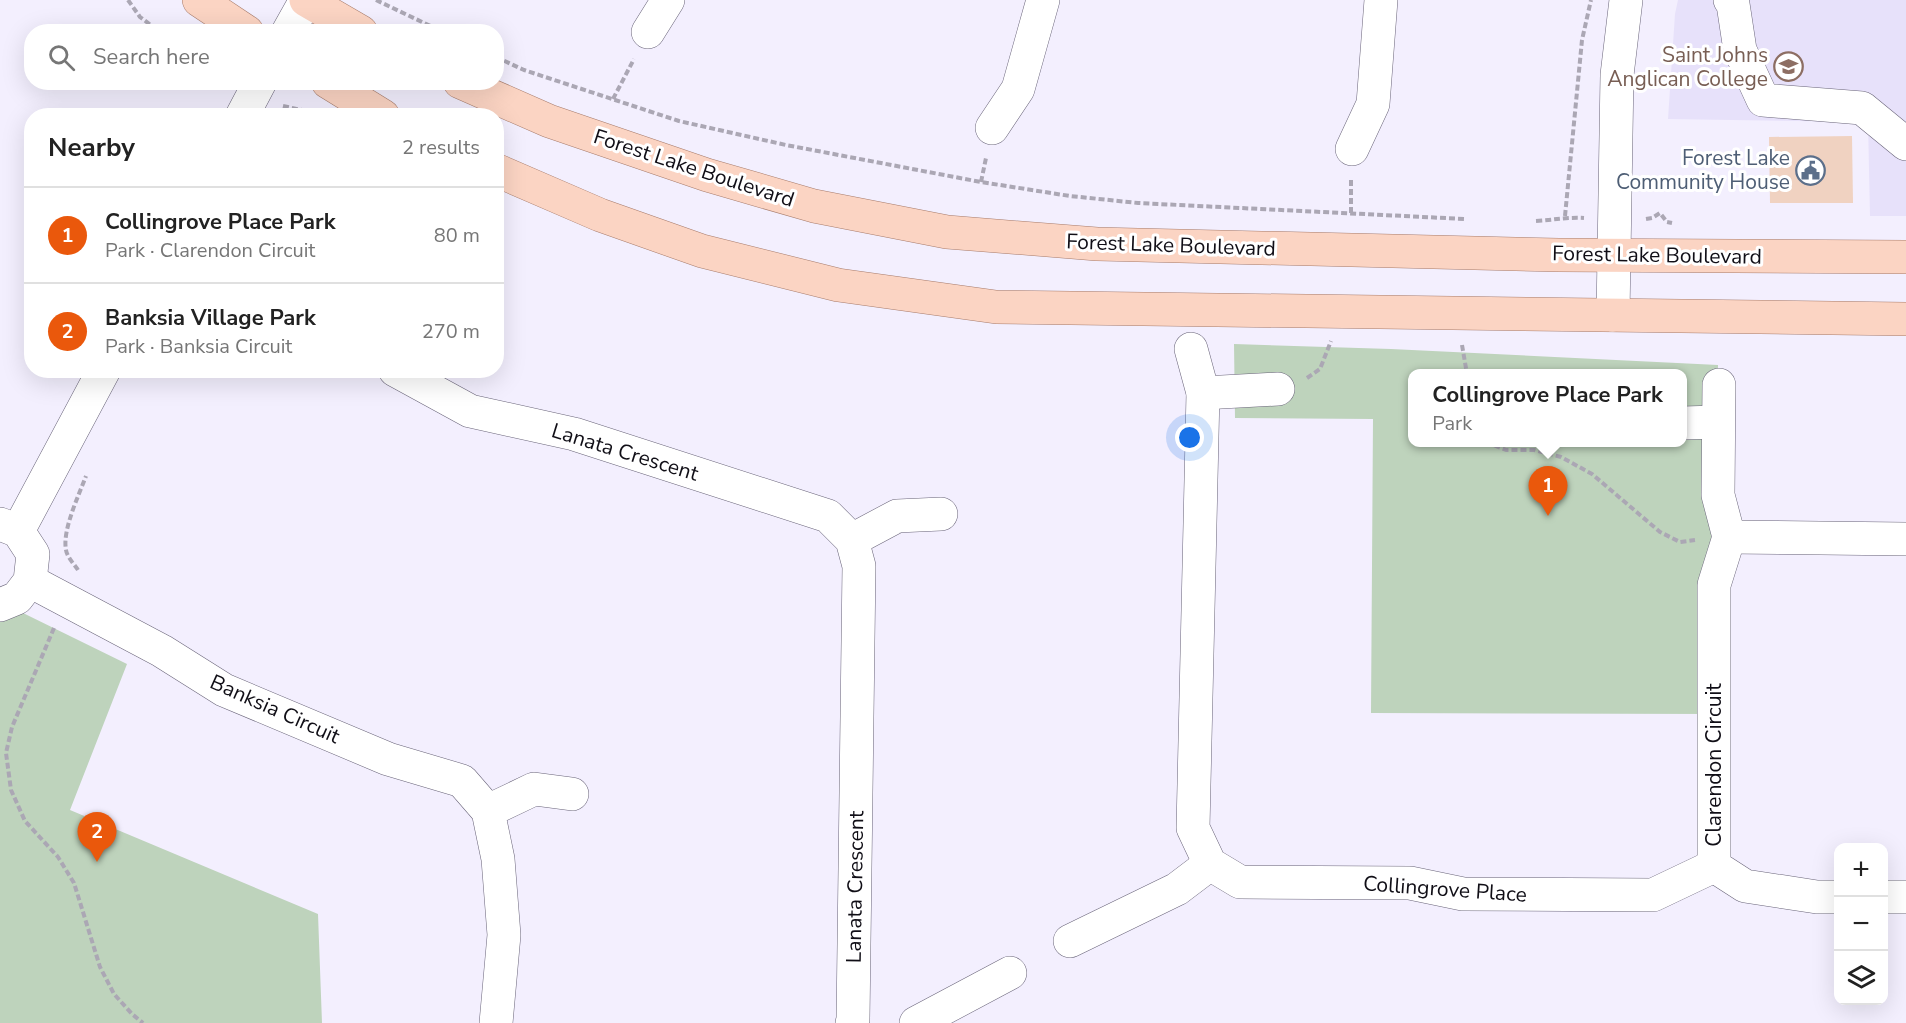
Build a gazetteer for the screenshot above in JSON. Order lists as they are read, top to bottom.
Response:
{
  "streets": {
    "main road": ["Forest Lake Boulevard"],
    "street": [
      "Lanata Crescent",
      "Banksia Circuit",
      "Clarendon Circuit",
      "Collingrove Place"
    ]
  },
  "crossings": [
    ["Clarendon Circuit", "Collingrove Place"]
  ],
  "places": {
    "school or university": ["Saint Johns Anglican College"],
    "public building": ["Forest Lake Community House"]
  },
  "page": {
    "search": "Search here",
    "heading": ["Nearby", "2 results"],
    "list": [
      {
        "mark": "1",
        "name": "Collingrove Place Park",
        "note": "Park · Clarendon Circuit",
        "value": "80 m"
      },
      {
        "mark": "2",
        "name": "Banksia Village Park",
        "note": "Park · Banksia Circuit",
        "value": "270 m"
      }
    ],
    "popup": ["Collingrove Place Park", "Park"],
    "pins": ["1", "2"],
    "map_buttons": ["+", "−"]
  }
}
